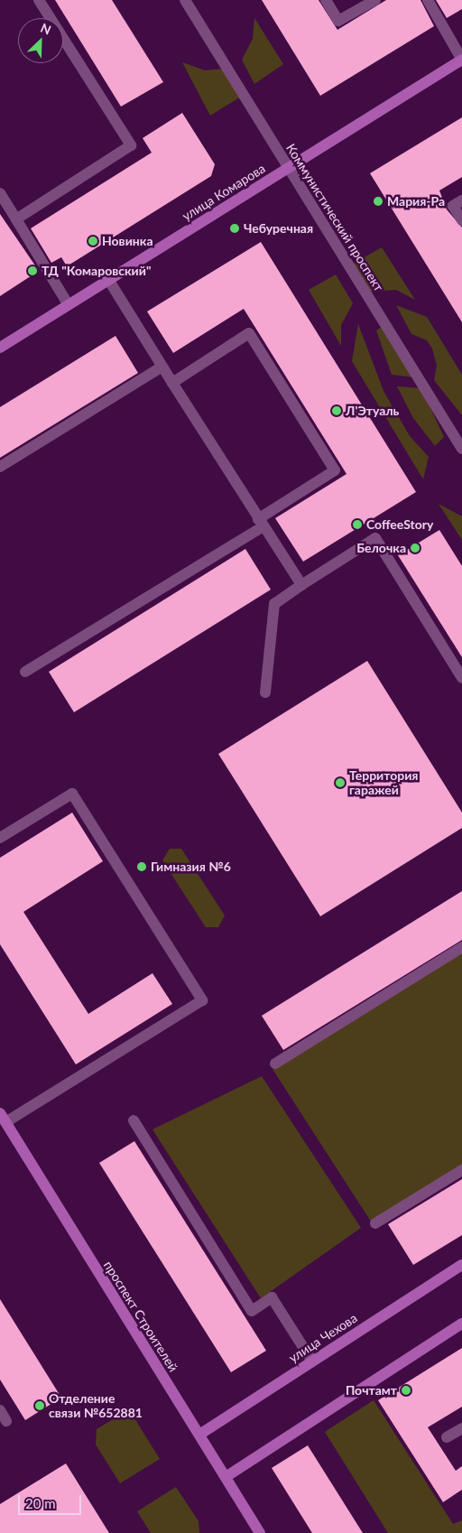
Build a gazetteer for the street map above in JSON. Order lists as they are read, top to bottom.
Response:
{
  "streets": {
    "street": [
      "улица Комарова",
      "Коммунистический проспект",
      "проспект Строителей",
      "улица Чехова"
    ]
  },
  "crossings": [
    ["улица Комарова", "Коммунистический проспект"],
    ["проспект Строителей", "улица Чехова"]
  ],
  "places": [
    "Мария-Ра",
    "Чебуречная",
    "Новинка",
    "ТД \"Комаровский\"",
    "Л'Этуаль",
    "CoffeeStory",
    "Белочка",
    "Территория гаражей",
    "Гимназия №6",
    "Почтамт",
    "Отделение связи №652881"
  ],
  "scale_bar": "20 m",
  "north": "top right"
}
